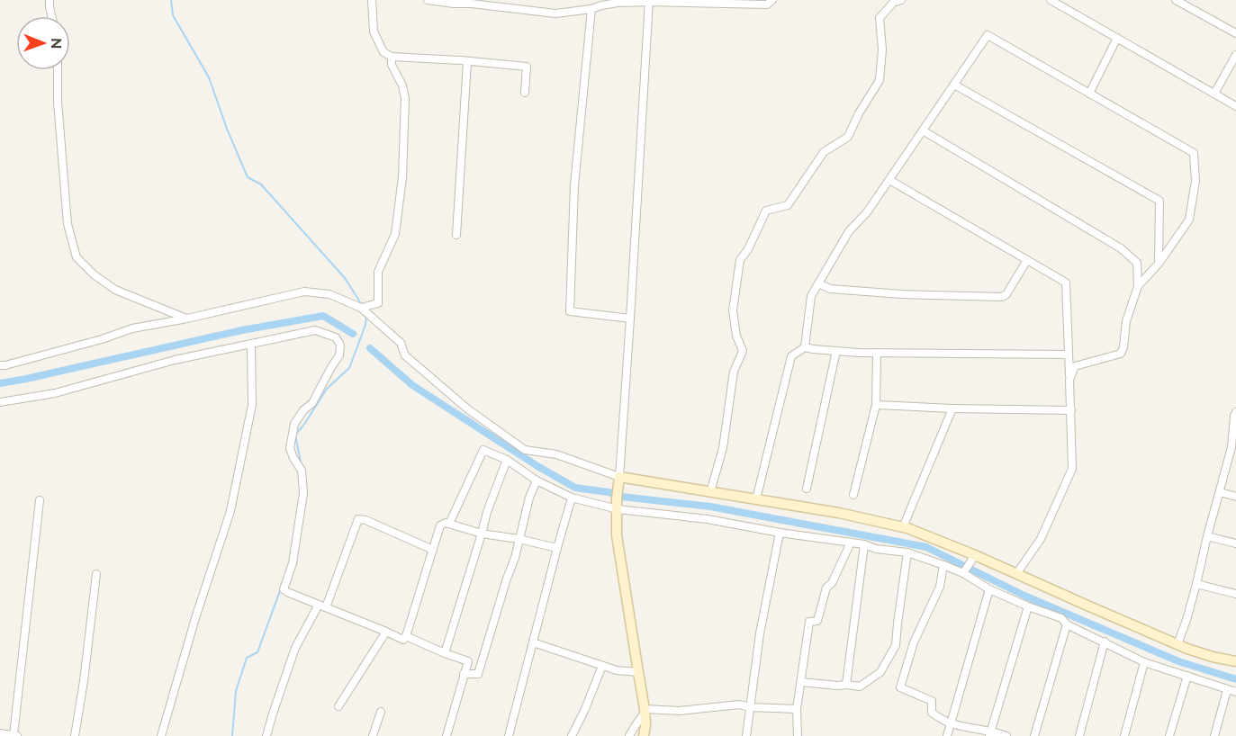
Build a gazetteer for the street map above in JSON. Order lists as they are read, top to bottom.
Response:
{
  "north": "right"
}
